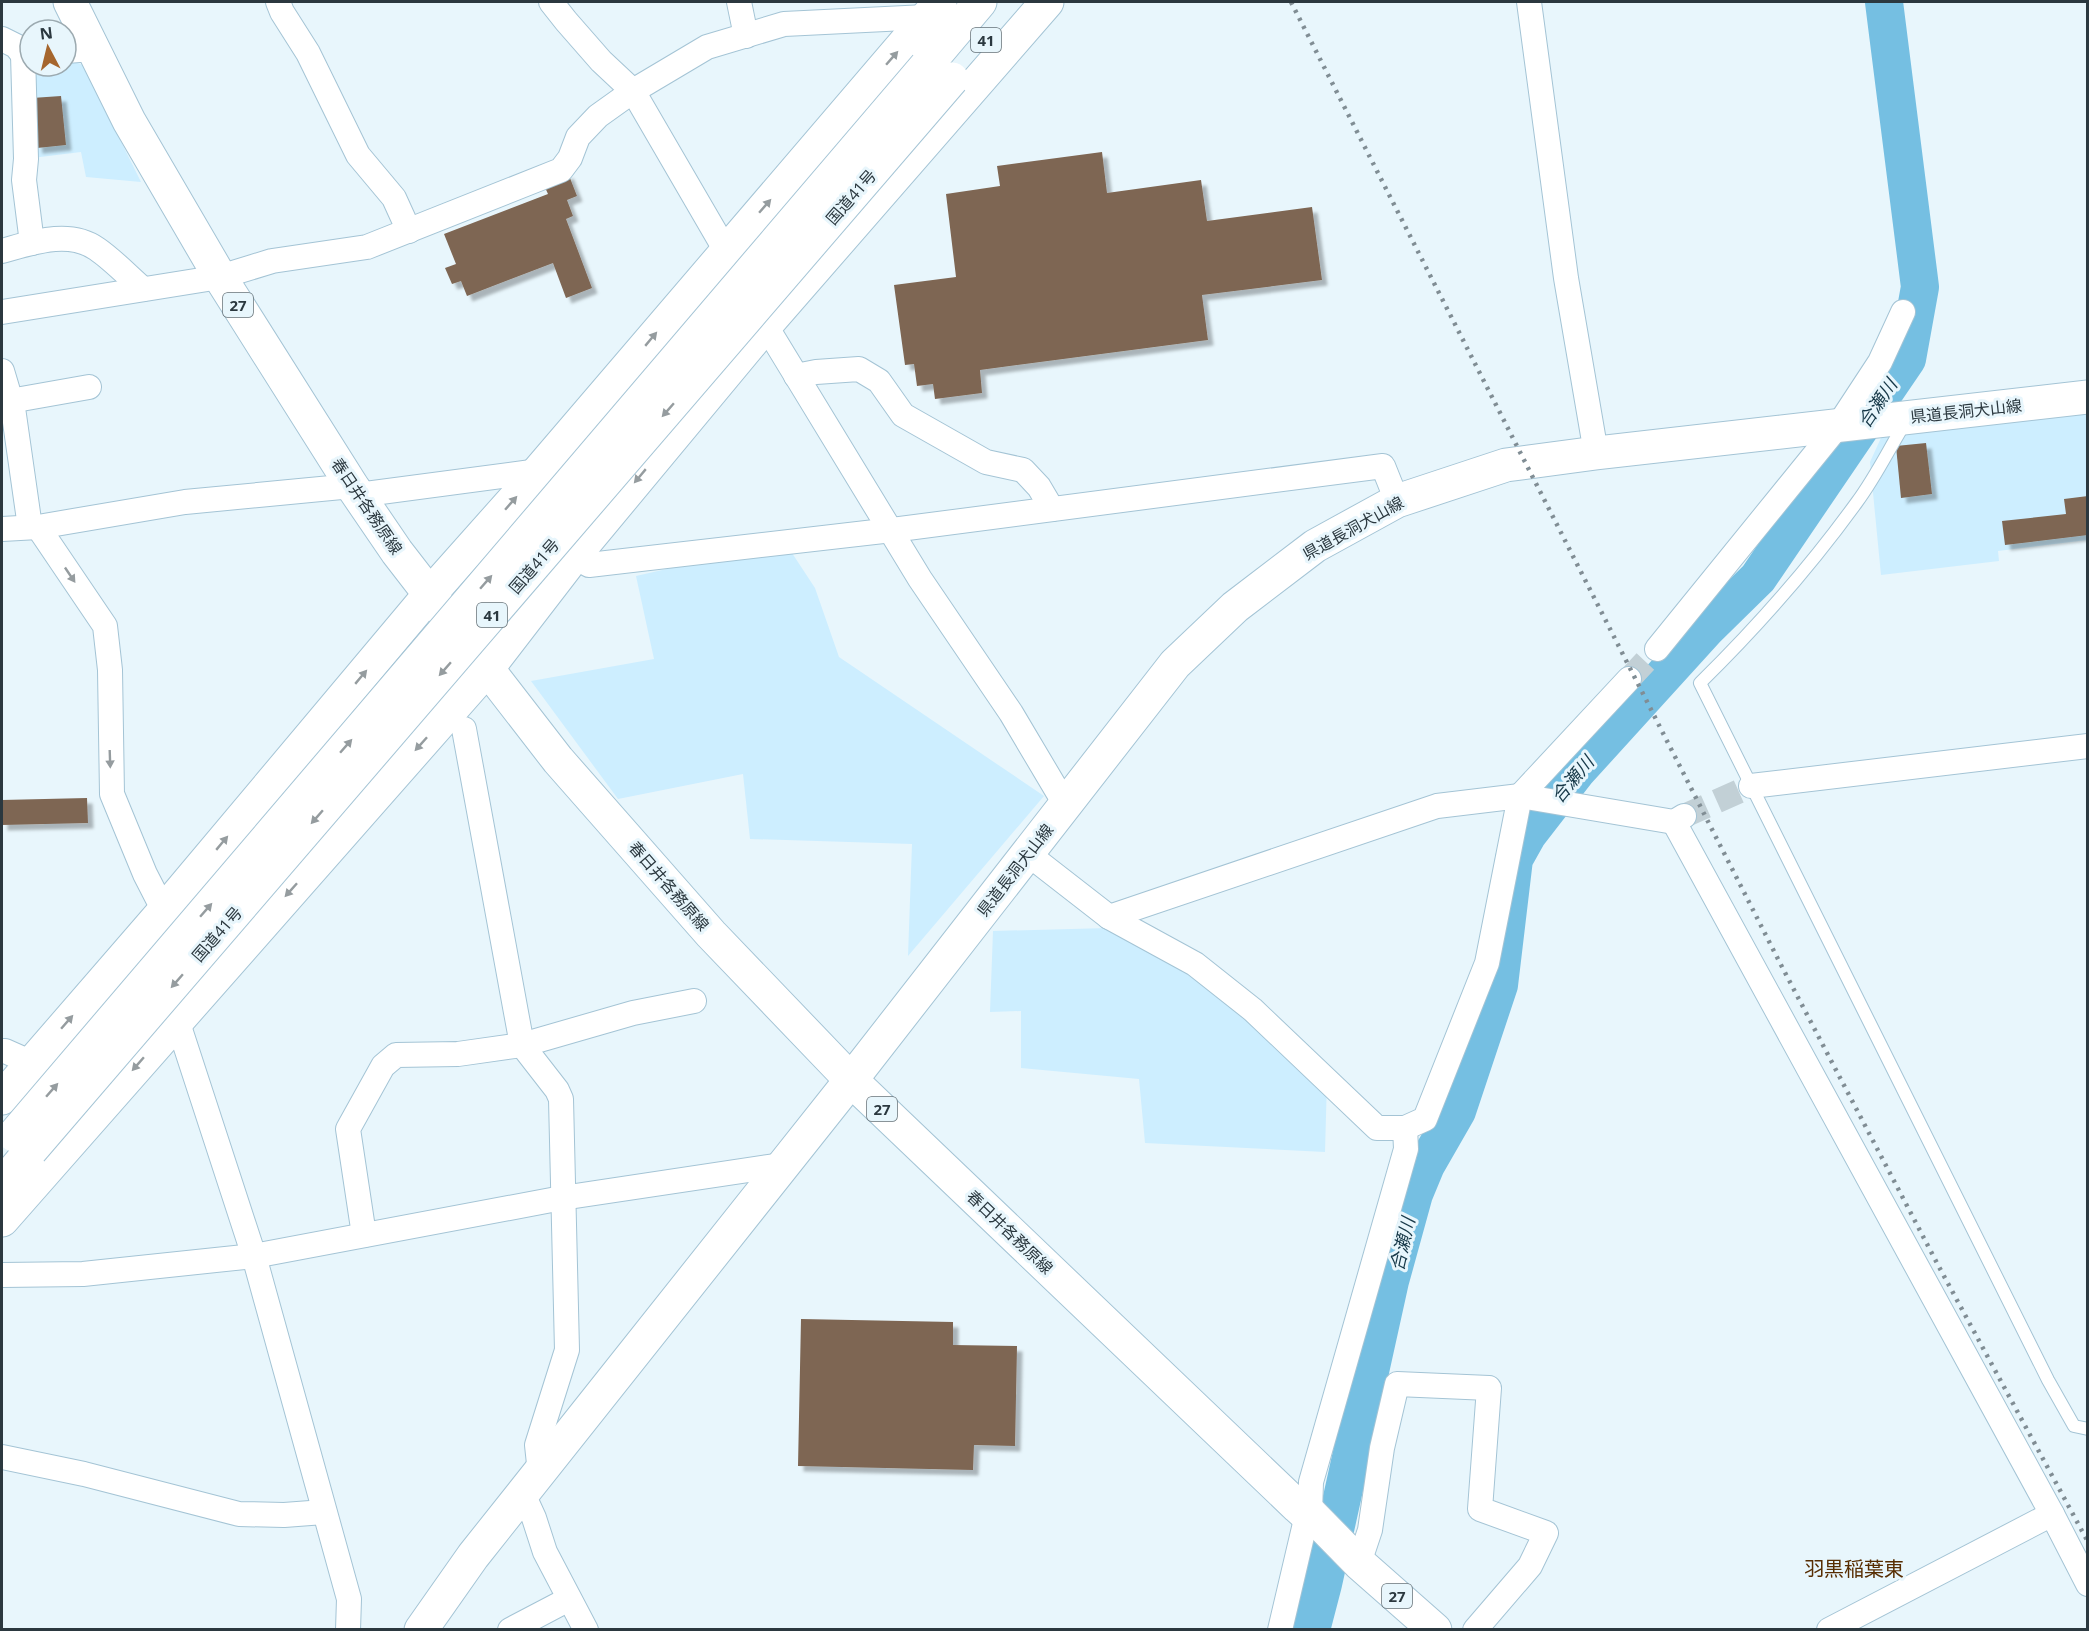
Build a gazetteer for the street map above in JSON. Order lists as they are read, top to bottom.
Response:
{
  "streets": {
    "main road": [
      "41",
      "国道41号",
      "27",
      "県道長洞犬山線",
      "春日井各務原線"
    ]
  },
  "crossings": [
    ["県道長洞犬山線", "春日井各務原線"]
  ],
  "districts": ["羽黒稲葉東"],
  "water": ["合瀬川"],
  "north": "top"
}
